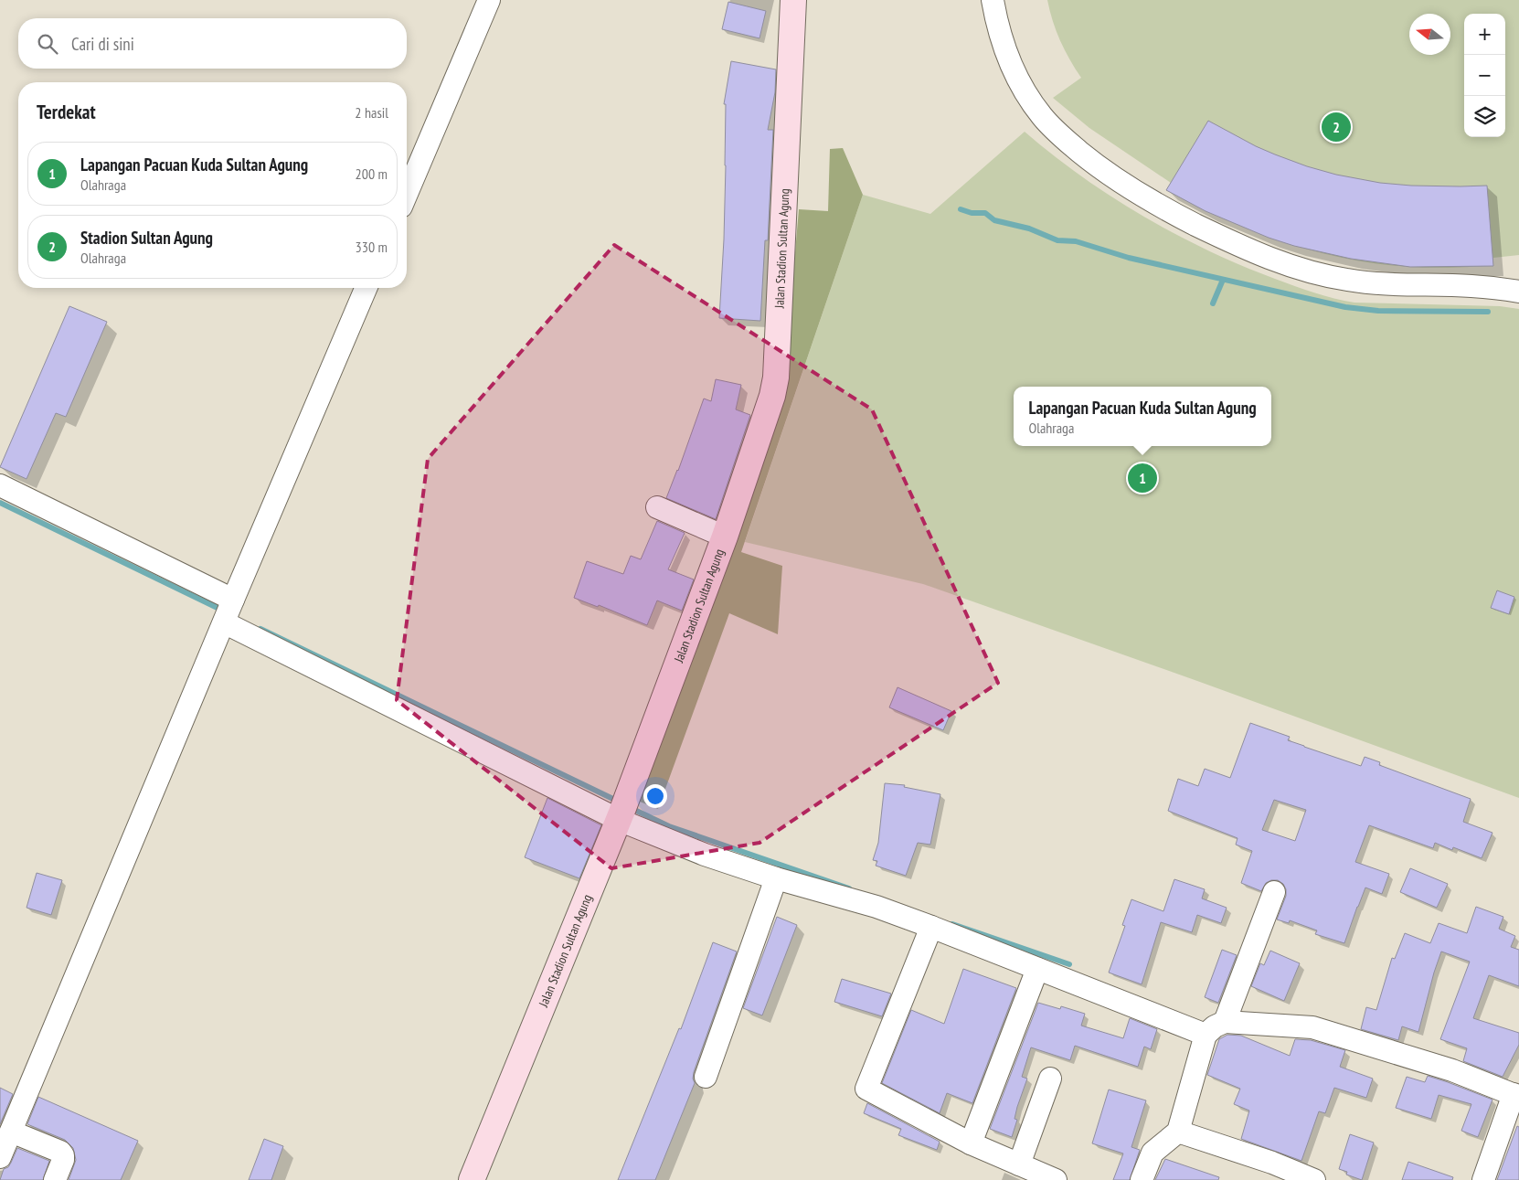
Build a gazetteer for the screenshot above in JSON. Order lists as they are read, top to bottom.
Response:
{
  "streets": {
    "main road": ["Jalan Stadion Sultan Agung"]
  },
  "north": "left",
  "page": {
    "map_buttons": ["+", "−"],
    "search": "Cari di sini",
    "heading": ["Terdekat", "2 hasil"],
    "pins": ["2", "1"],
    "list": [
      {
        "mark": "1",
        "name": "Lapangan Pacuan Kuda Sultan Agung",
        "note": "Olahraga",
        "value": "200 m"
      },
      {
        "mark": "2",
        "name": "Stadion Sultan Agung",
        "note": "Olahraga",
        "value": "330 m"
      }
    ],
    "popup": ["Lapangan Pacuan Kuda Sultan Agung", "Olahraga"]
  }
}
